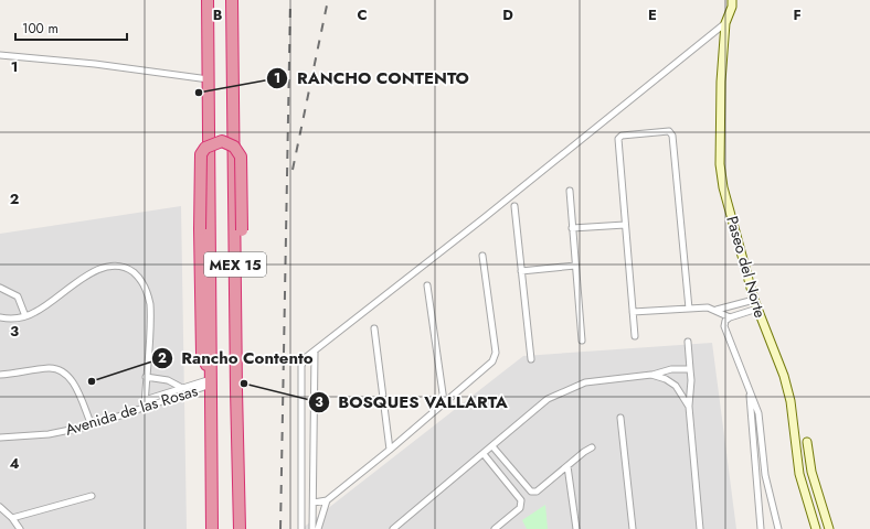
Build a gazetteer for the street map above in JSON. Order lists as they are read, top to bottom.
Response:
{
  "streets": {
    "highway": ["MEX 15"],
    "street": ["Paseo del Norte", "Avenida de las Rosas"]
  },
  "crossings": [
    ["MEX 15", "Avenida de las Rosas"]
  ],
  "places": ["RANCHO CONTENTO", "Rancho Contento", "BOSQUES VALLARTA"],
  "scale_bar": "100 m",
  "grid": {
    "columns": [
      "B",
      "C",
      "D",
      "E",
      "F"
    ],
    "rows": [
      "1",
      "2",
      "3",
      "4"
    ]
  }
}
